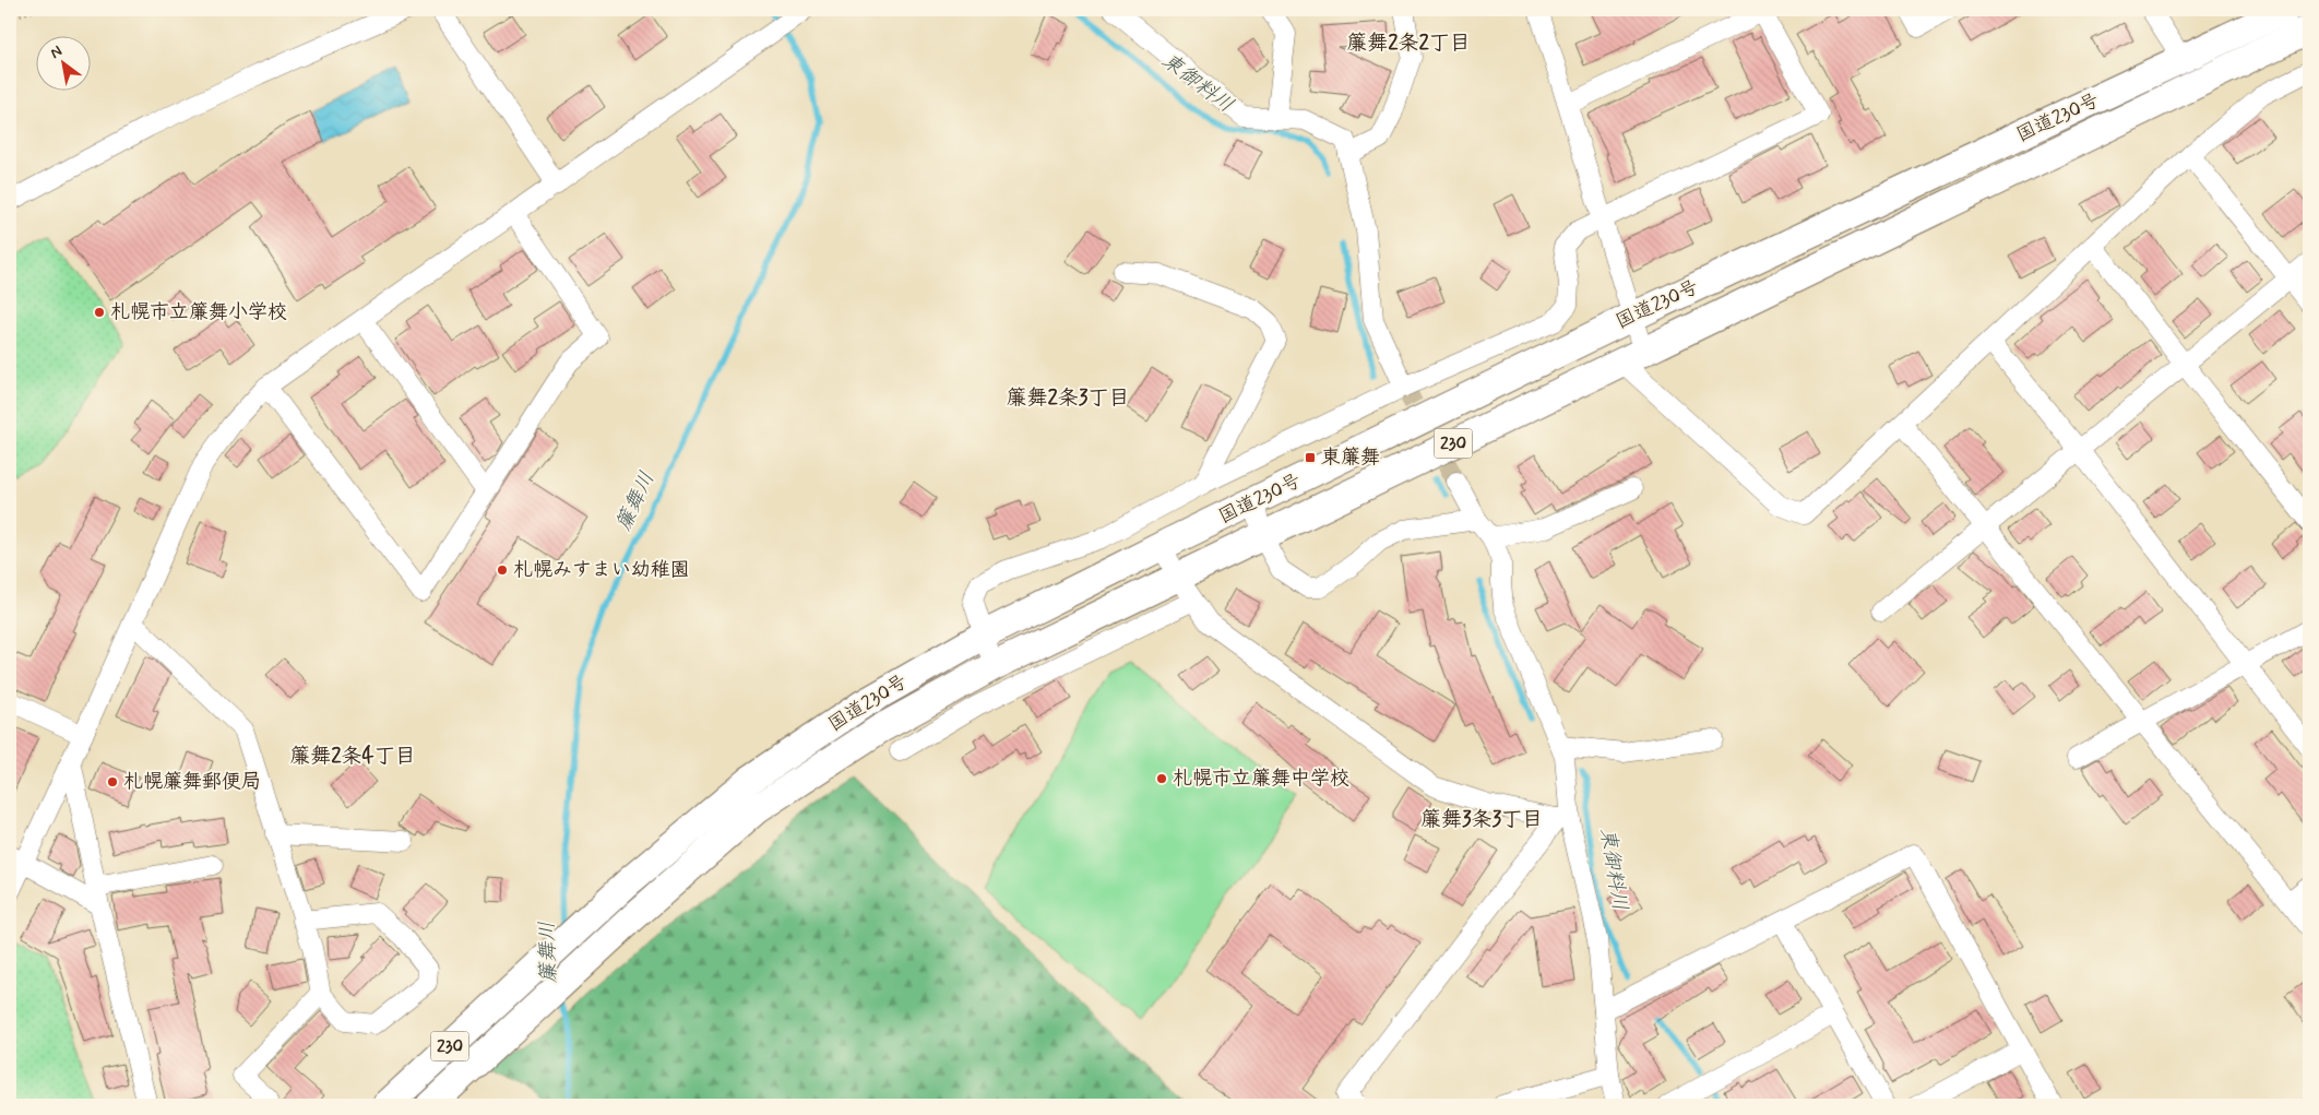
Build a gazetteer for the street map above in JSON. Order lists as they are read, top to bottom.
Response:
{
  "streets": {
    "highway": ["国道230号", "230"]
  },
  "districts": [
    "簾舞2条2丁目",
    "簾舞2条3丁目",
    "簾舞2条4丁目",
    "簾舞3条3丁目"
  ],
  "water": ["東御料川", "簾舞川"],
  "places": {
    "other": [
      "札幌市立簾舞小学校",
      "札幌みすまい幼稚園",
      "札幌市立簾舞中学校",
      "札幌簾舞郵便局"
    ],
    "transit": ["東簾舞"]
  },
  "north": "top left"
}
